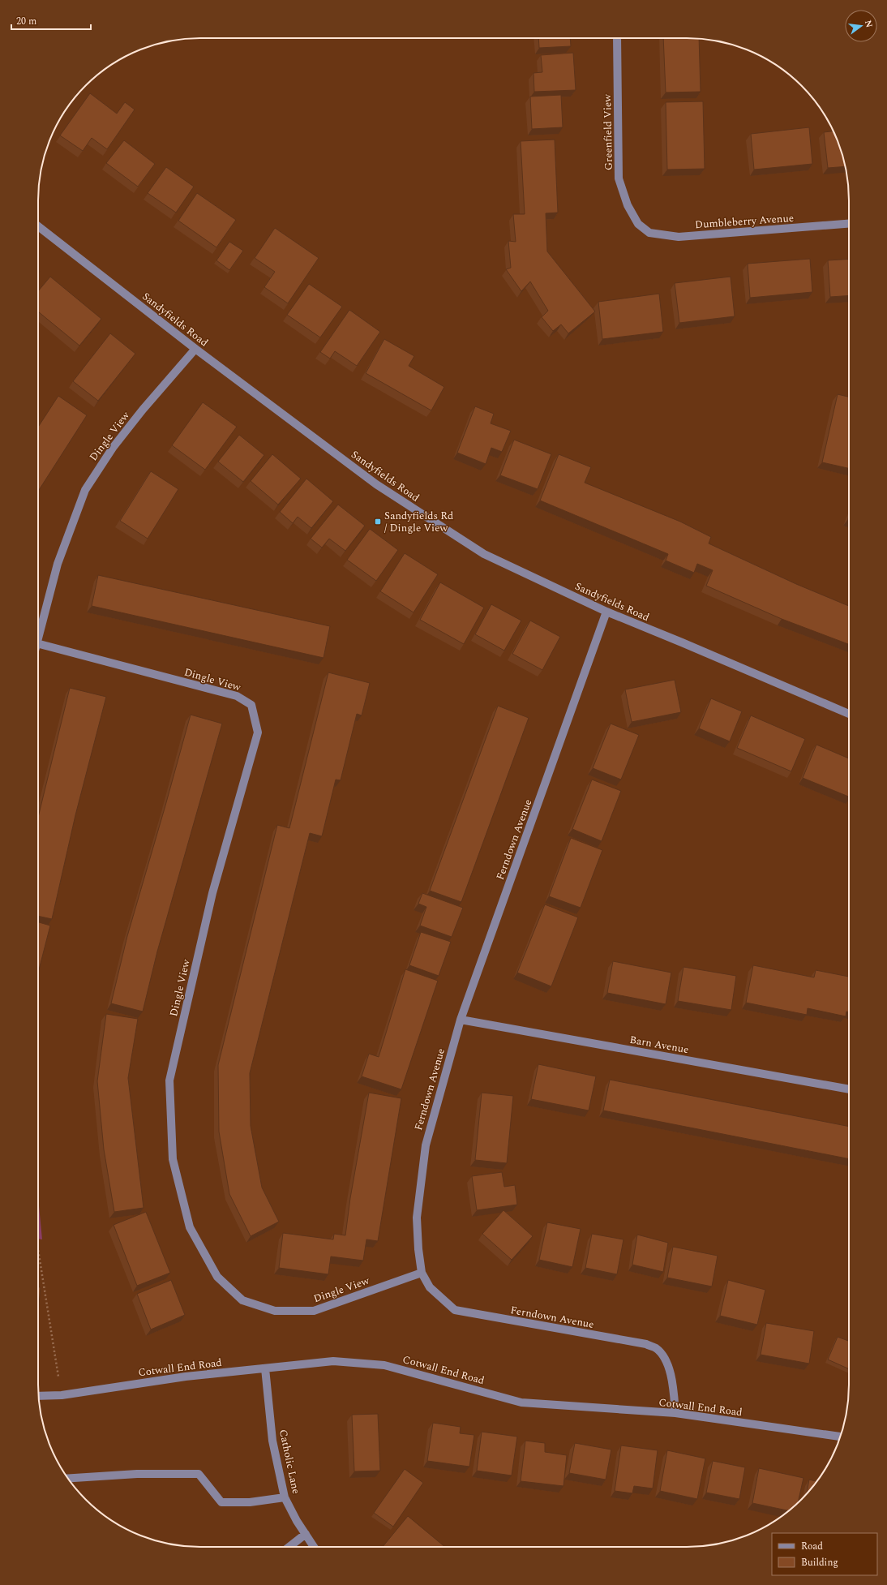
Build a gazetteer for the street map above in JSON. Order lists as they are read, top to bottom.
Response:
{
  "streets": {
    "street": [
      "Greenfield View",
      "Dumbleberry Avenue",
      "Sandyfields Road",
      "Dingle View",
      "Ferndown Avenue",
      "Barn Avenue",
      "Cotwall End Road",
      "Catholic Lane"
    ]
  },
  "crossings": [
    ["Greenfield View", "Dumbleberry Avenue"],
    ["Sandyfields Road", "Dingle View"],
    ["Sandyfields Road", "Ferndown Avenue"],
    ["Dingle View", "Ferndown Avenue"],
    ["Ferndown Avenue", "Barn Avenue"],
    ["Ferndown Avenue", "Cotwall End Road"],
    ["Cotwall End Road", "Catholic Lane"]
  ],
  "places": {
    "transit": ["Sandyfields Rd / Dingle View"]
  },
  "legend": ["Road", "Building"],
  "scale_bar": "20 m",
  "north": "right"
}
